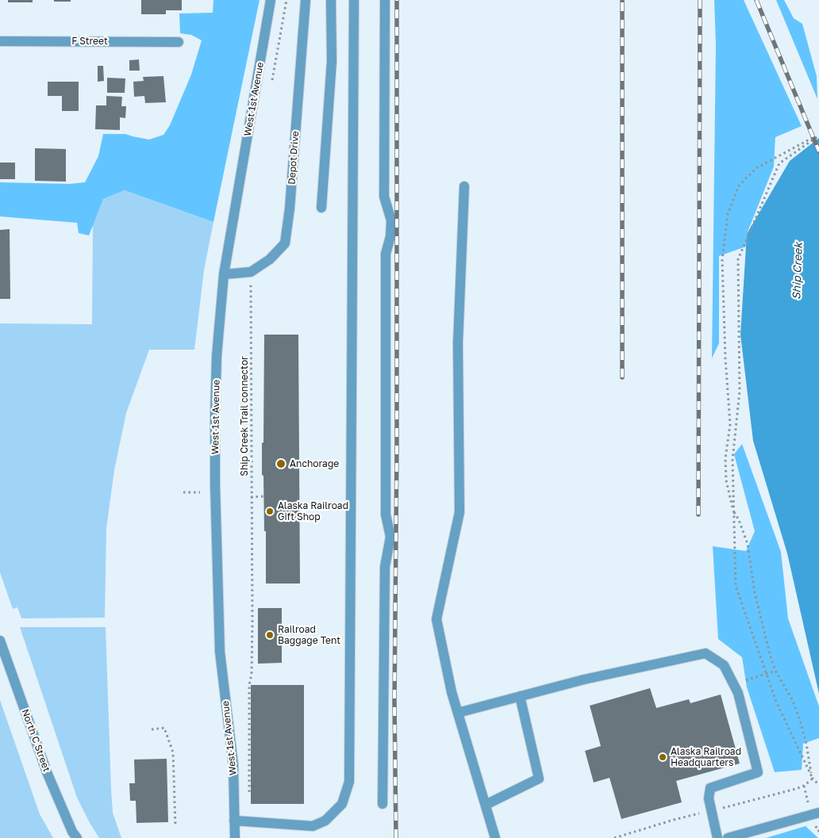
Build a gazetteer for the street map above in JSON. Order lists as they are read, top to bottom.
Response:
{
  "streets": {
    "street": [
      "F Street",
      "West 1st Avenue",
      "Depot Drive",
      "North C Street"
    ],
    "path": ["Ship Creek Trail connector"]
  },
  "crossings": [
    ["West 1st Avenue", "Depot Drive"],
    ["Depot Drive", "Ship Creek Trail connector"]
  ],
  "water": ["Ship Creek"],
  "places": [
    "Anchorage",
    "Alaska Railroad Gift Shop",
    "Railroad Baggage Tent",
    "Alaska Railroad Headquarters"
  ]
}
